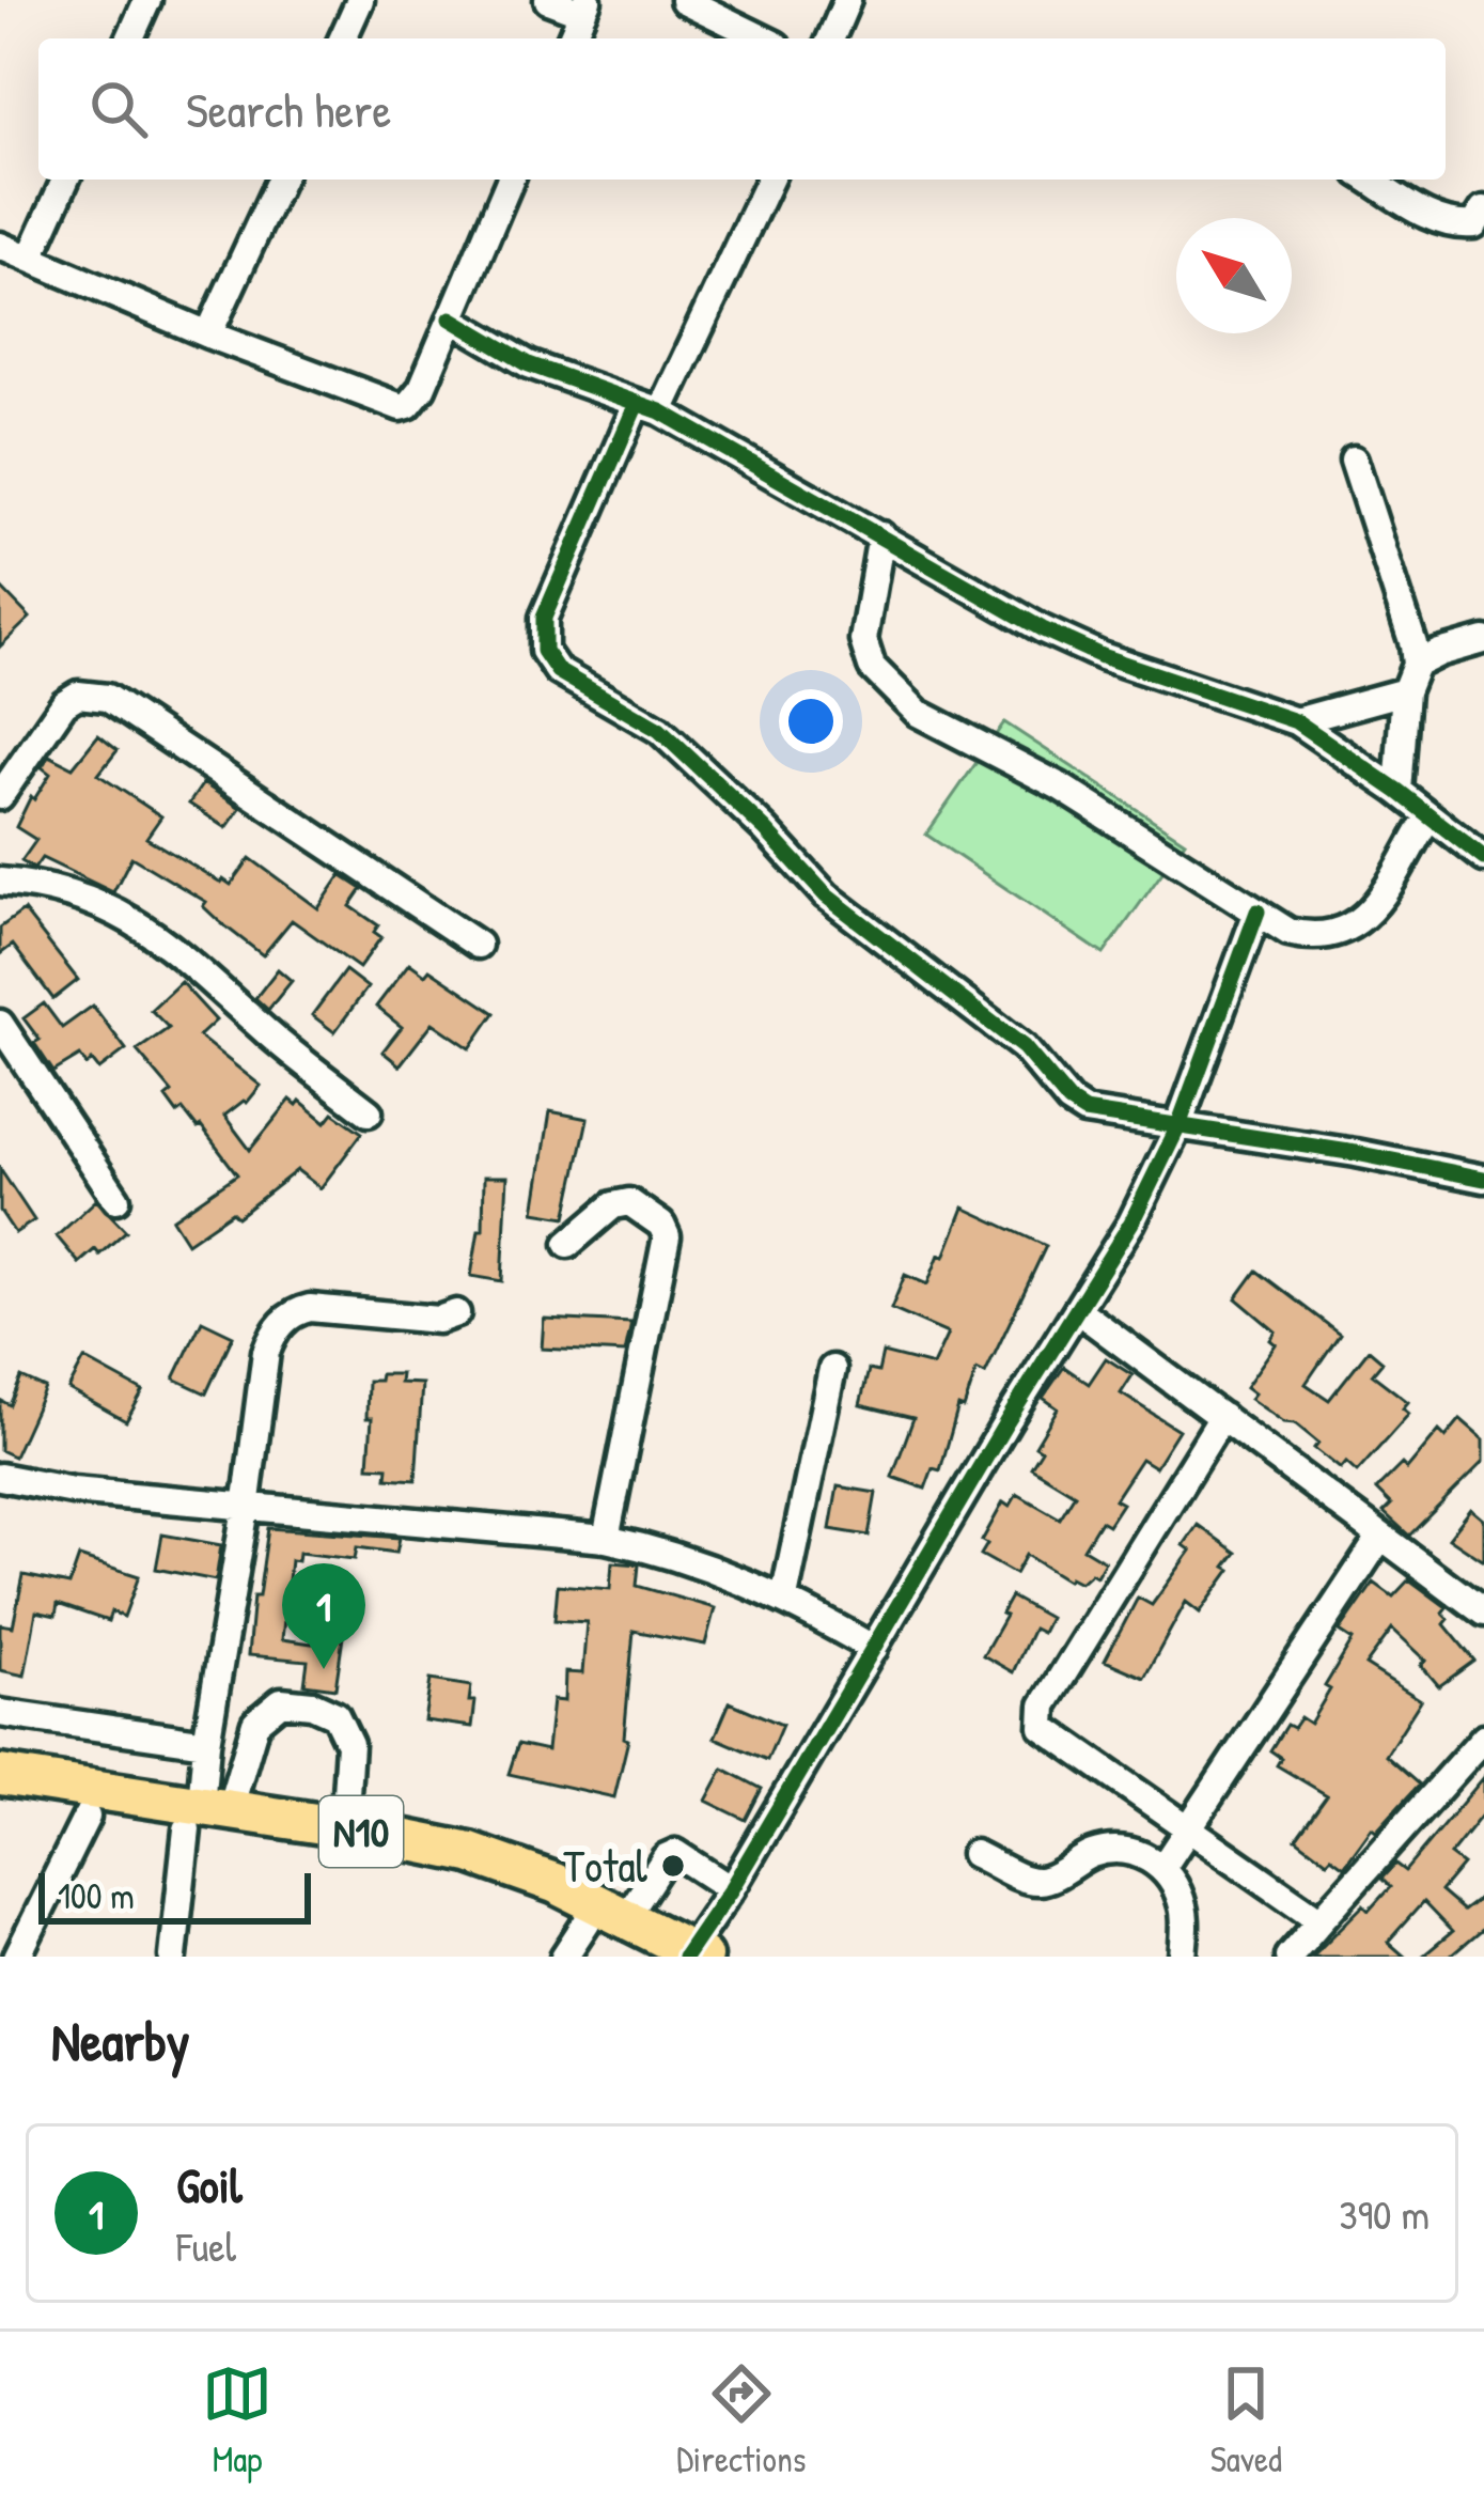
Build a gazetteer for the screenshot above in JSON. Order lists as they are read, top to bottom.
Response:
{
  "streets": {
    "highway": ["N10"]
  },
  "places": ["Total"],
  "scale_bar": "100 m",
  "north": "top left",
  "page": {
    "search": "Search here",
    "pins": "1",
    "scale": "100 m",
    "heading": "Nearby",
    "list": [
      {
        "mark": "1",
        "name": "Goil",
        "note": "Fuel",
        "value": "390 m"
      }
    ],
    "nav": ["Map", "Directions", "Saved"]
  }
}
